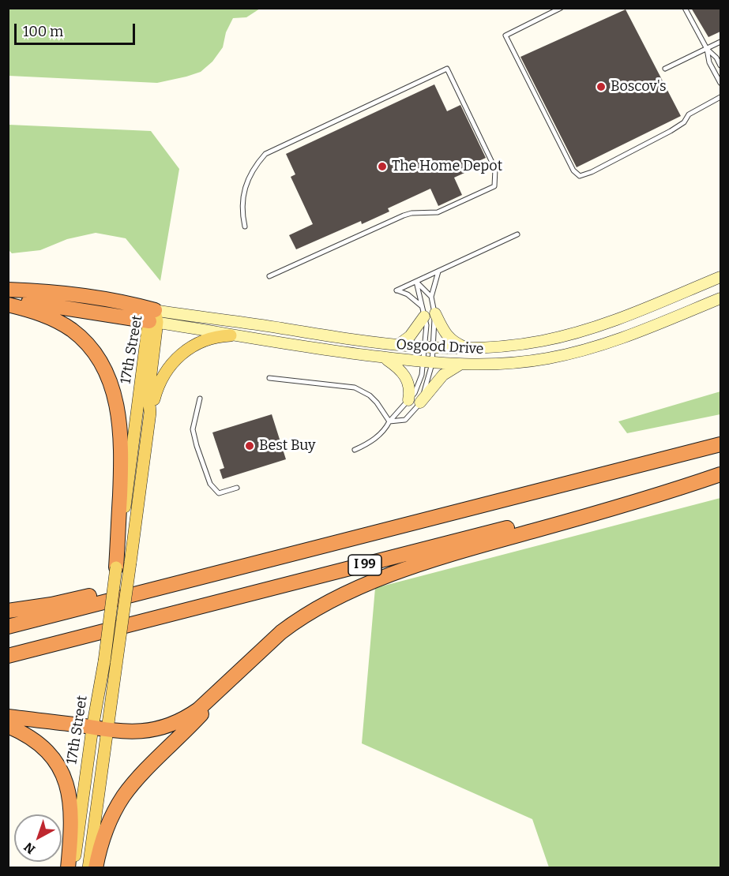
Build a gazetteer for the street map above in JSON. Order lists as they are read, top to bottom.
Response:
{
  "streets": {
    "highway": ["I 99"],
    "main road": ["Osgood Drive", "17th Street"]
  },
  "crossings": [
    ["Osgood Drive", "17th Street"]
  ],
  "places": ["Boscov's", "The Home Depot", "Best Buy"],
  "scale_bar": "100 m",
  "north": "bottom left"
}
